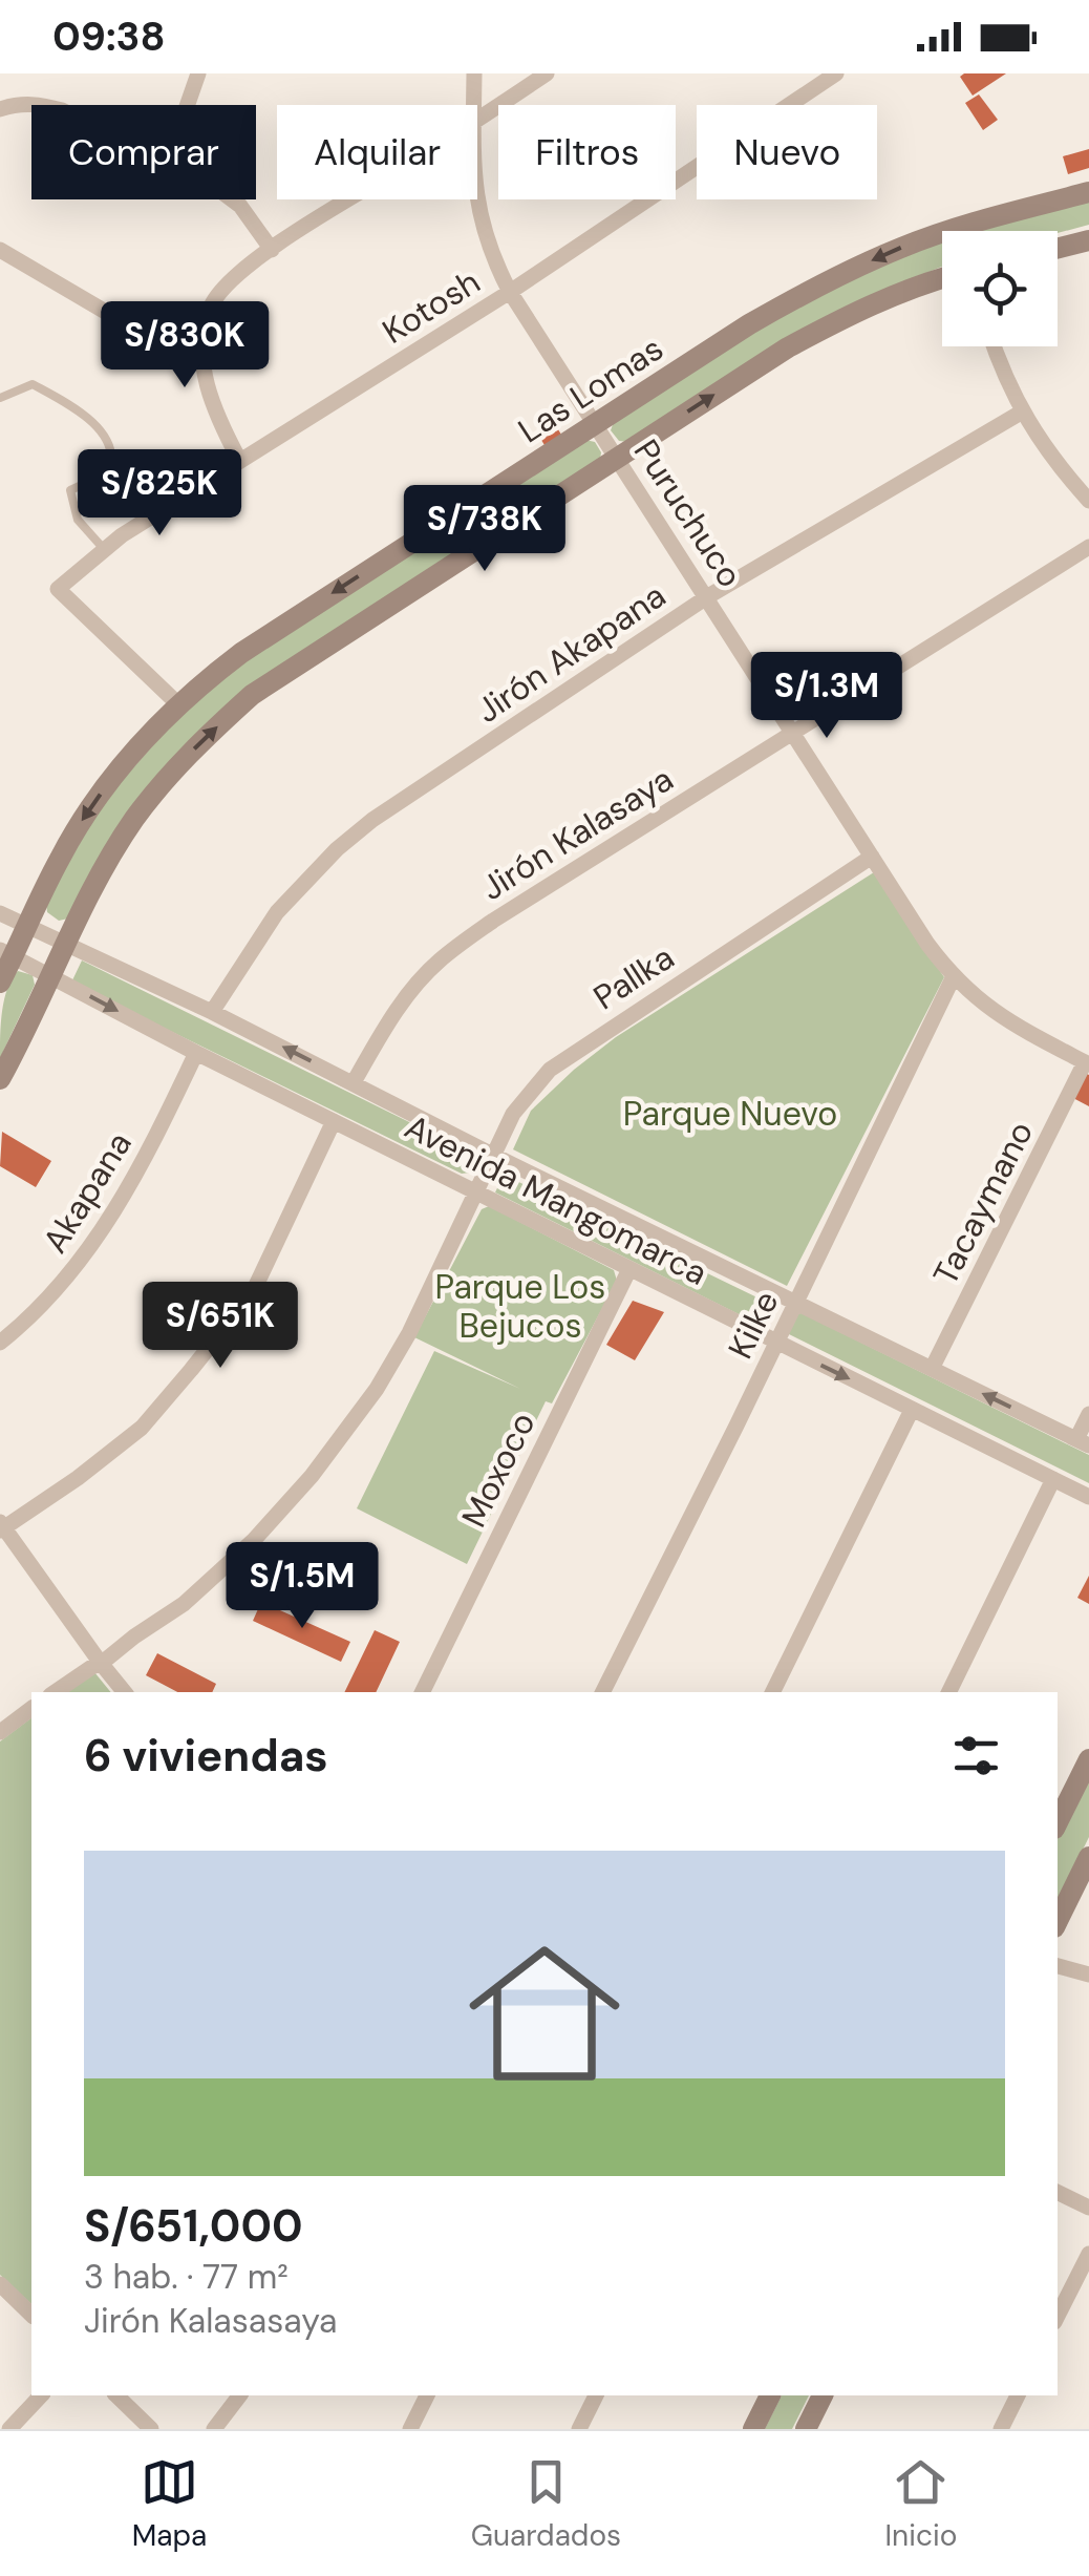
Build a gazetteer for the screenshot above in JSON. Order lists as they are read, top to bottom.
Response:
{
  "streets": {
    "street": [
      "Kotosh",
      "Las Lomas",
      "Puruchuco",
      "Jirón Akapana",
      "Jirón Kalasaya",
      "Pallka",
      "Akapana",
      "Avenida Mangomarca",
      "Tacaymano",
      "Kilke",
      "Moxoco"
    ]
  },
  "crossings": [
    ["Kotosh", "Las Lomas"],
    ["Kotosh", "Puruchuco"],
    ["Las Lomas", "Puruchuco"],
    ["Las Lomas", "Avenida Mangomarca"],
    ["Puruchuco", "Jirón Akapana"],
    ["Puruchuco", "Jirón Kalasaya"],
    ["Puruchuco", "Pallka"],
    ["Puruchuco", "Tacaymano"],
    ["Puruchuco", "Kilke"],
    ["Jirón Akapana", "Avenida Mangomarca"],
    ["Jirón Kalasaya", "Avenida Mangomarca"],
    ["Pallka", "Avenida Mangomarca"],
    ["Akapana", "Avenida Mangomarca"],
    ["Avenida Mangomarca", "Tacaymano"],
    ["Avenida Mangomarca", "Kilke"],
    ["Avenida Mangomarca", "Moxoco"]
  ],
  "parks": ["Parque Nuevo", "Parque Los Bejucos"],
  "page": {
    "status": "09:38",
    "chip": [
      "Comprar",
      "Alquilar",
      "Filtros",
      "Nuevo"
    ],
    "price": [
      "S/830K",
      "S/825K",
      "S/738K",
      "S/1.3M",
      "S/651K",
      "S/1.5M"
    ],
    "heading": "6 viviendas",
    "list": [
      {
        "name": "S/651,000",
        "note": "3 hab. · 77 m² · Jirón Kalasasaya"
      }
    ],
    "tabs": ["Mapa", "Guardados", "Inicio"]
  }
}
